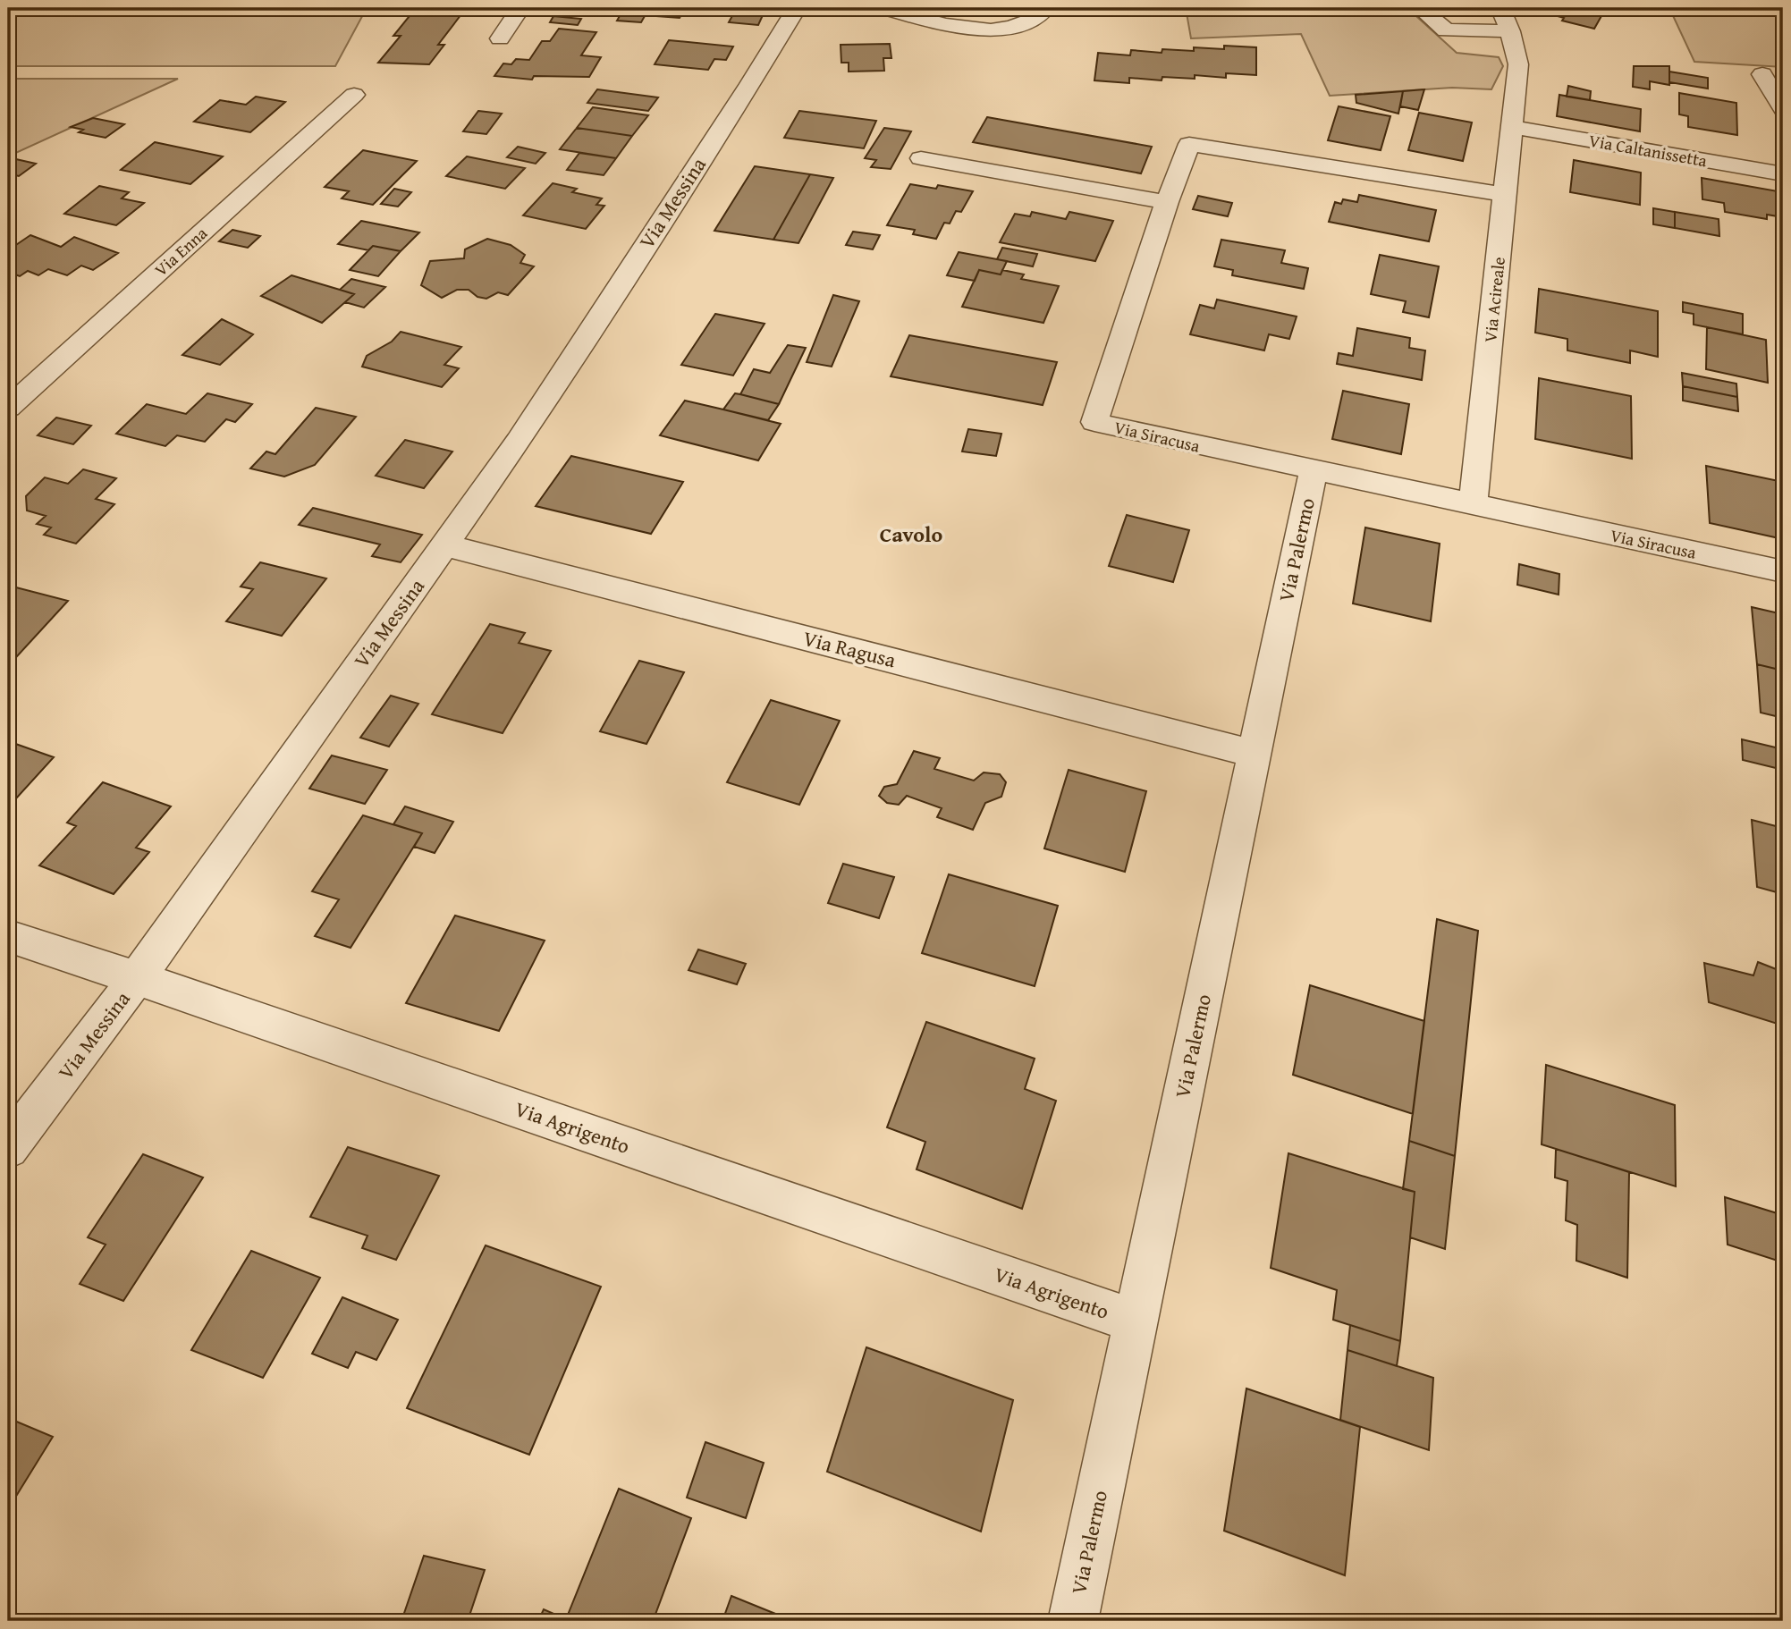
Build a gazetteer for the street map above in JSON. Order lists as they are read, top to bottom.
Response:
{
  "streets": {
    "street": [
      "Via Caltanissetta",
      "Via Messina",
      "Via Enna",
      "Via Acireale",
      "Via Siracusa",
      "Via Palermo",
      "Via Ragusa",
      "Via Agrigento"
    ]
  },
  "crossings": [
    ["Via Caltanissetta", "Via Acireale"],
    ["Via Messina", "Via Ragusa"],
    ["Via Messina", "Via Agrigento"],
    ["Via Acireale", "Via Siracusa"],
    ["Via Siracusa", "Via Palermo"],
    ["Via Palermo", "Via Ragusa"],
    ["Via Palermo", "Via Agrigento"]
  ],
  "districts": ["Cavolo"]
}
